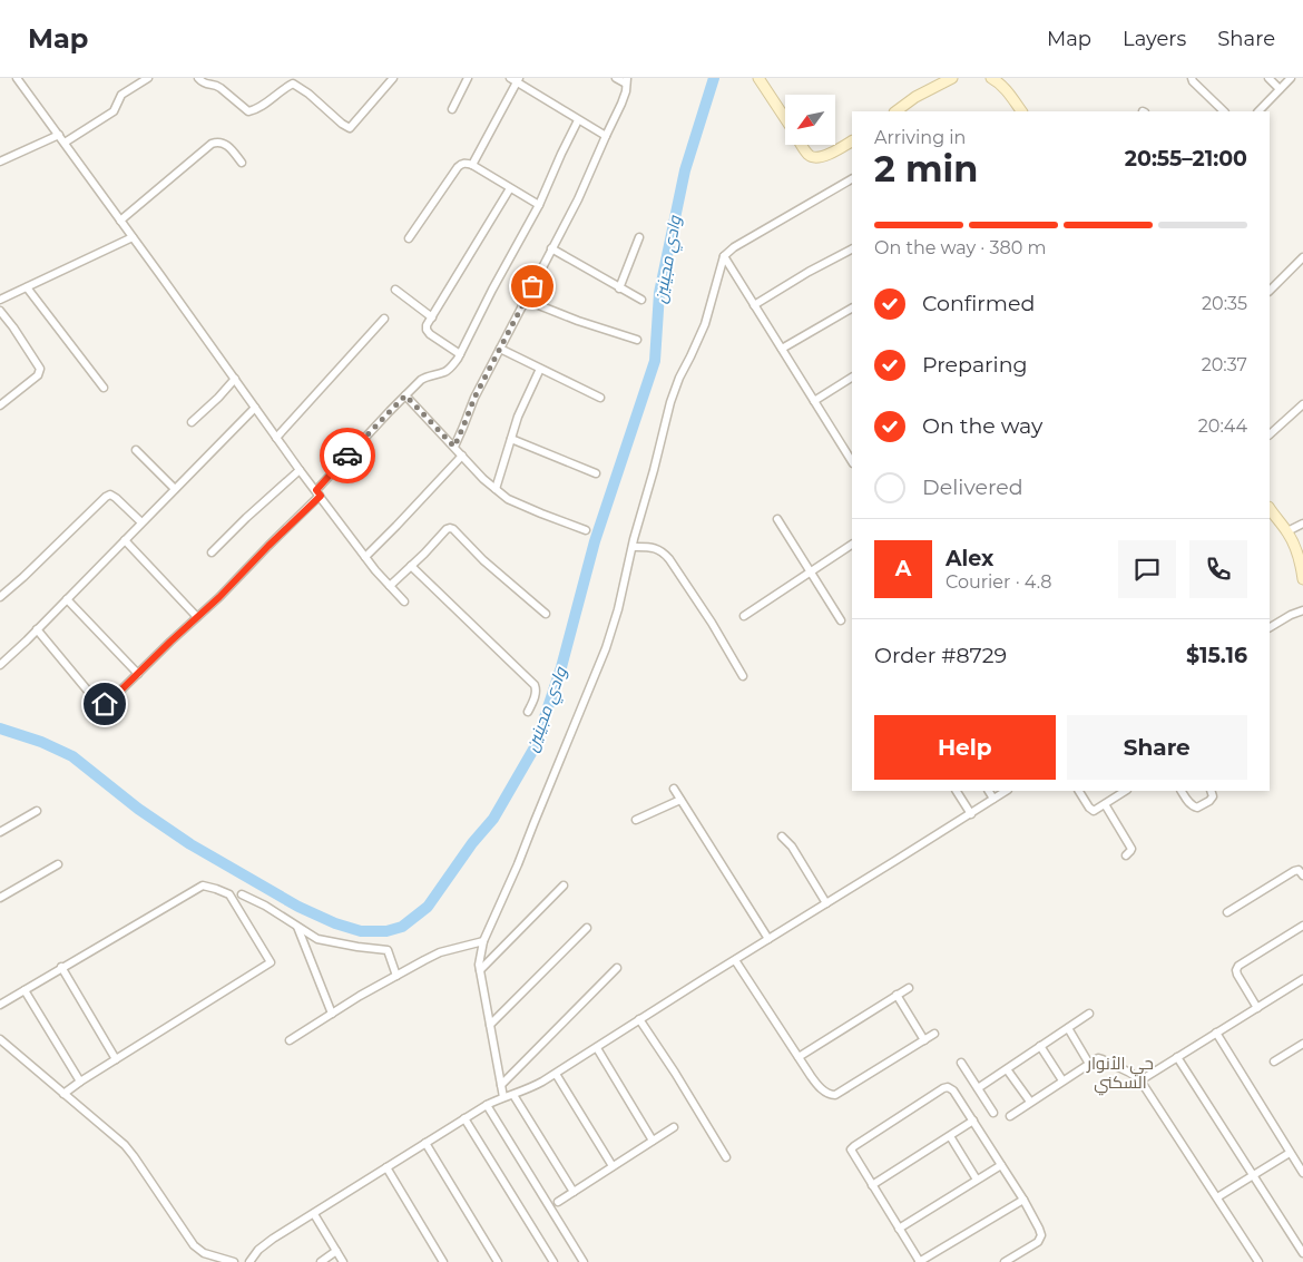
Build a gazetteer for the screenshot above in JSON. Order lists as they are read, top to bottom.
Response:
{
  "districts": ["حي الأنوار السكني"],
  "water": ["وادي مجينين"],
  "north": "bottom left",
  "page": {
    "header": "Map",
    "nav": ["Map", "Layers", "Share"],
    "heading": ["2 min", "Arriving in", "20:55–21:00"],
    "panel": [
      "Alex",
      "Courier · 4.8",
      "Order #8729",
      "$15.16"
    ],
    "bar": "On the way · 380 m",
    "list": [
      ["Confirmed", "20:35"],
      ["Preparing", "20:37"],
      ["On the way", "20:44"],
      "Delivered"
    ],
    "round": "A",
    "buttons": ["Help", "Share"]
  }
}
